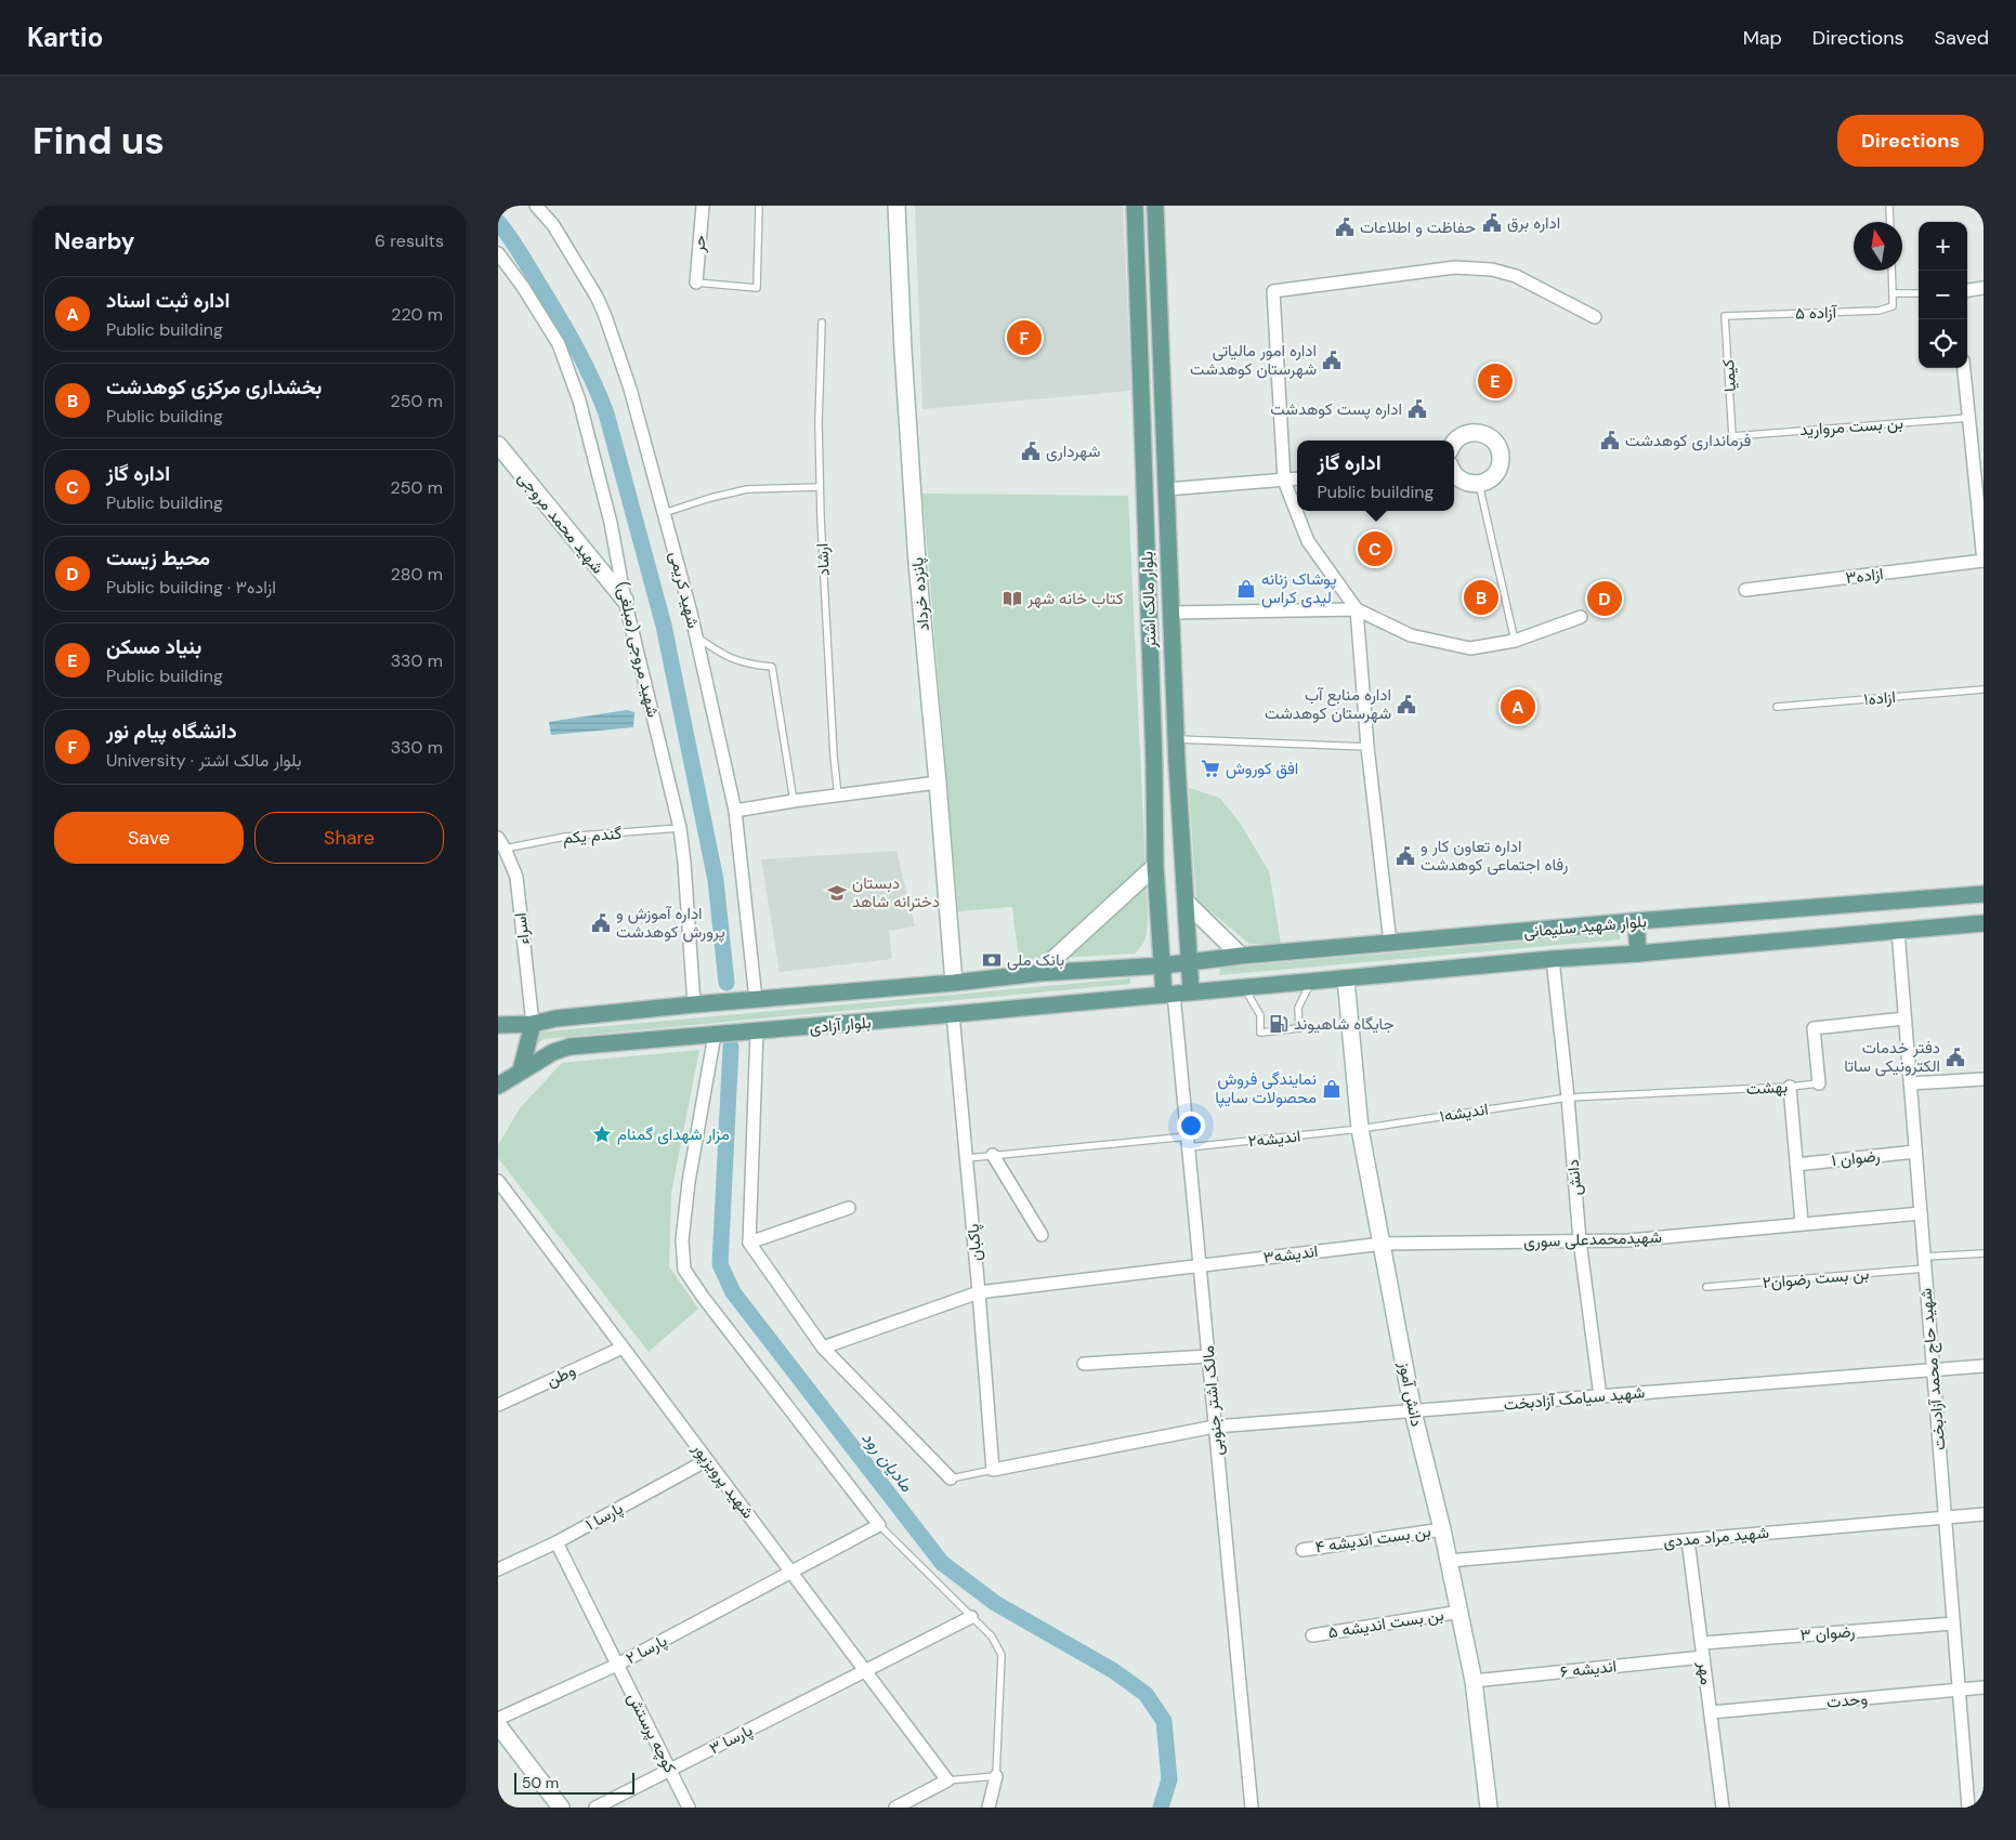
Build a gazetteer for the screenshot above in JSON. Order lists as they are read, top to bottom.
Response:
{
  "streets": {
    "main road": ["بلوار مالک اشتر", "بلوار شهید سلیمانی", "بلوار آزادی"],
    "street": [
      "حر",
      "شهید محمد مروجی",
      "ازاده۳",
      "شهید کریمی",
      "پانزده خرداد",
      "شهید مروجی (مبلغی)",
      "اسراء",
      "بهشت",
      "رضوان ۱",
      "دانش",
      "شهیدمحمدعلی سوری",
      "پاکبان",
      "اندیشه۳",
      "شهید حاج محمد آزادبخت",
      "وطن",
      "دانش آموز",
      "شهید سیامک آزادبخت",
      "مالک اشتر جنوبی",
      "شهید پرویزپور",
      "پارسا ۱",
      "شهید مراد مددی",
      "بن بست اندیشه ۴",
      "بن بست اندیشه ۵",
      "رضوان ۳",
      "پارسا ۲",
      "اندیشه ۶",
      "مهر",
      "وحدت",
      "کوچه پرستش",
      "پارسا ۳"
    ],
    "lane": [
      "آزاده ۵",
      "کیمیا",
      "بن بست مروارید",
      "ارشاد",
      "ازاده۱",
      "گندم یکم",
      "اندیشه۱",
      "اندیشه۲",
      "بن بست رضوان۲"
    ]
  },
  "crossings": [
    ["آزاده ۵", "کیمیا"],
    ["کیمیا", "بن بست مروارید"],
    ["شهید محمد مروجی", "شهید مروجی (مبلغی)"],
    ["شهید کریمی", "بلوار آزادی"],
    ["پانزده خرداد", "بلوار آزادی"],
    ["بلوار مالک اشتر", "بلوار شهید سلیمانی"],
    ["بلوار مالک اشتر", "بلوار آزادی"],
    ["بلوار مالک اشتر", "مالک اشتر جنوبی"],
    ["شهید مروجی (مبلغی)", "گندم یکم"],
    ["شهید مروجی (مبلغی)", "بلوار آزادی"],
    ["گندم یکم", "اسراء"],
    ["بلوار شهید سلیمانی", "بلوار آزادی"],
    ["بلوار شهید سلیمانی", "دانش"],
    ["بلوار شهید سلیمانی", "شهید حاج محمد آزادبخت"],
    ["بلوار شهید سلیمانی", "دانش آموز"],
    ["اسراء", "بلوار آزادی"],
    ["بلوار آزادی", "پاکبان"],
    ["بلوار آزادی", "مالک اشتر جنوبی"],
    ["بهشت", "اندیشه۱"],
    ["بهشت", "دانش"],
    ["بهشت", "شهید حاج محمد آزادبخت"],
    ["اندیشه۱", "اندیشه۲"],
    ["اندیشه۱", "دانش"],
    ["اندیشه۱", "دانش آموز"],
    ["اندیشه۲", "پاکبان"],
    ["اندیشه۲", "دانش آموز"],
    ["اندیشه۲", "مالک اشتر جنوبی"],
    ["رضوان ۱", "شهید حاج محمد آزادبخت"],
    ["دانش", "شهیدمحمدعلی سوری"],
    ["دانش", "شهید سیامک آزادبخت"],
    ["شهیدمحمدعلی سوری", "اندیشه۳"],
    ["شهیدمحمدعلی سوری", "شهید حاج محمد آزادبخت"],
    ["شهیدمحمدعلی سوری", "دانش آموز"],
    ["پاکبان", "اندیشه۳"],
    ["پاکبان", "شهید سیامک آزادبخت"],
    ["اندیشه۳", "دانش آموز"],
    ["اندیشه۳", "مالک اشتر جنوبی"],
    ["بن بست رضوان۲", "شهید حاج محمد آزادبخت"],
    ["شهید حاج محمد آزادبخت", "شهید سیامک آزادبخت"],
    ["شهید حاج محمد آزادبخت", "شهید مراد مددی"],
    ["شهید حاج محمد آزادبخت", "رضوان ۳"],
    ["شهید حاج محمد آزادبخت", "وحدت"],
    ["وطن", "شهید پرویزپور"],
    ["دانش آموز", "شهید سیامک آزادبخت"],
    ["دانش آموز", "شهید مراد مددی"],
    ["دانش آموز", "بن بست اندیشه ۴"],
    ["دانش آموز", "بن بست اندیشه ۵"],
    ["دانش آموز", "اندیشه ۶"],
    ["شهید سیامک آزادبخت", "مالک اشتر جنوبی"],
    ["شهید پرویزپور", "پارسا ۱"],
    ["شهید پرویزپور", "پارسا ۲"],
    ["شهید پرویزپور", "پارسا ۳"],
    ["پارسا ۱", "کوچه پرستش"],
    ["شهید مراد مددی", "مهر"],
    ["رضوان ۳", "مهر"],
    ["پارسا ۲", "کوچه پرستش"],
    ["اندیشه ۶", "مهر"],
    ["مهر", "وحدت"],
    ["کوچه پرستش", "پارسا ۳"]
  ],
  "water": ["مادیان رود"],
  "places": {
    "public building": [
      "اداره برق",
      "حفاظت و اطلاعات",
      "اداره امور مالیاتی شهرستان کوهدشت",
      "اداره پست کوهدشت",
      "فرمانداری کوهدشت",
      "شهرداری",
      "اداره منابع آب شهرستان کوهدشت",
      "اداره تعاون کار و رفاه اجتماعی کوهدشت",
      "اداره آموزش و پرورش کوهدشت",
      "دفتر خدمات الکترونیکی ساتا"
    ],
    "shop": ["پوشاک زنانه لیدی کراس", "نمایندگی فروش محصولات سایپا"],
    "library": ["کتاب خانه شهر"],
    "supermarket": ["افق کوروش"],
    "school or university": ["دبستان دخترانه شاهد"],
    "bank": ["بانک ملی"],
    "fuel station": ["جایگاه شاهیوند"],
    "place": ["مزار شهدای گمنام"]
  },
  "scale_bar": "50 m",
  "north": "top",
  "page": {
    "header": "Kartio",
    "nav": ["Map", "Directions", "Saved"],
    "buttons": [
      "Directions",
      ["Save", "Share"]
    ],
    "title": "Find us",
    "heading": ["Nearby", "6 results"],
    "map_buttons": ["+", "−"],
    "list": [
      {
        "mark": "A",
        "name": "اداره ثبت اسناد",
        "note": "Public building",
        "value": "220 m"
      },
      {
        "mark": "B",
        "name": "بخشداری مرکزی کوهدشت",
        "note": "Public building",
        "value": "250 m"
      },
      {
        "mark": "C",
        "name": "اداره گاز",
        "note": "Public building",
        "value": "250 m"
      },
      {
        "mark": "D",
        "name": "محیط زیست",
        "note": "Public building · ازاده۳",
        "value": "280 m"
      },
      {
        "mark": "E",
        "name": "بنیاد مسکن",
        "note": "Public building",
        "value": "330 m"
      },
      {
        "mark": "F",
        "name": "دانشگاه پیام نور",
        "note": "University · بلوار مالک اشتر",
        "value": "330 m"
      }
    ],
    "pins": [
      "F",
      "E",
      "C",
      "B",
      "D",
      "A"
    ],
    "popup": ["اداره گاز", "Public building"],
    "scale": "50 m"
  }
}
